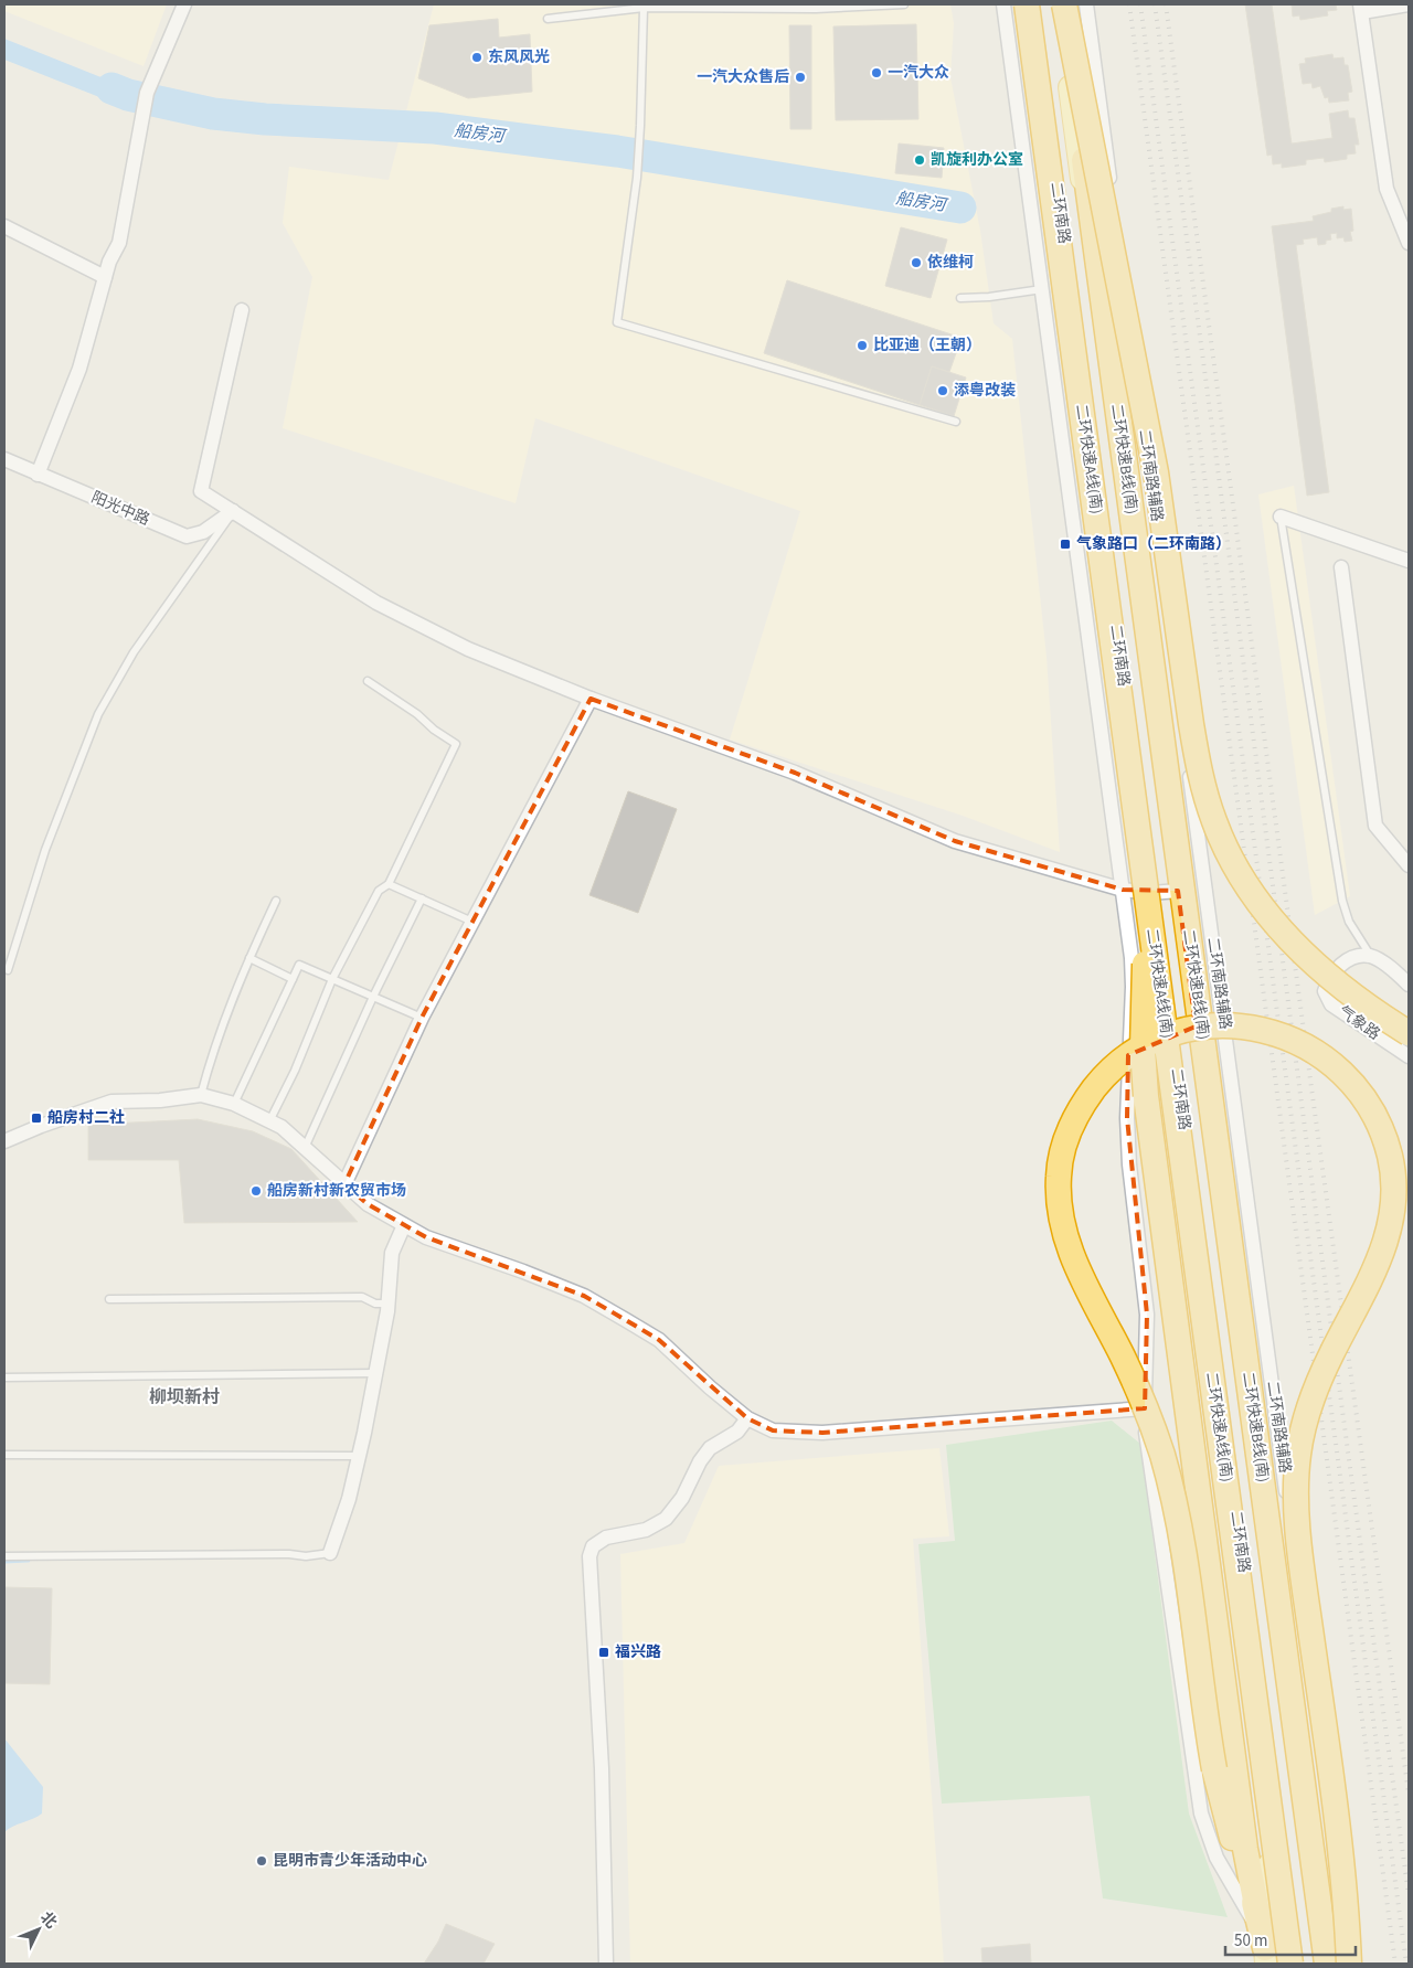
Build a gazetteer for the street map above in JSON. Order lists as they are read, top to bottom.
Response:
{
  "streets": {
    "highway": ["二环快速A线(南)", "二环快速B线(南)"],
    "main road": ["二环南路"],
    "street": ["二环南路辅路", "阳光中路", "气象路"]
  },
  "crossings": [
    ["二环南路", "二环快速A线(南)"]
  ],
  "districts": ["柳坝新村"],
  "water": ["船房河"],
  "places": {
    "other": [
      "东风风光",
      "一汽大众",
      "一汽大众售后",
      "凯旋利办公室",
      "依维柯",
      "比亚迪（王朝）",
      "添粤改装",
      "船房新村新农贸市场",
      "昆明市青少年活动中心"
    ],
    "transit": ["气象路口（二环南路）", "船房村二社", "福兴路"]
  },
  "scale_bar": "50 m",
  "north": "top right"
}
